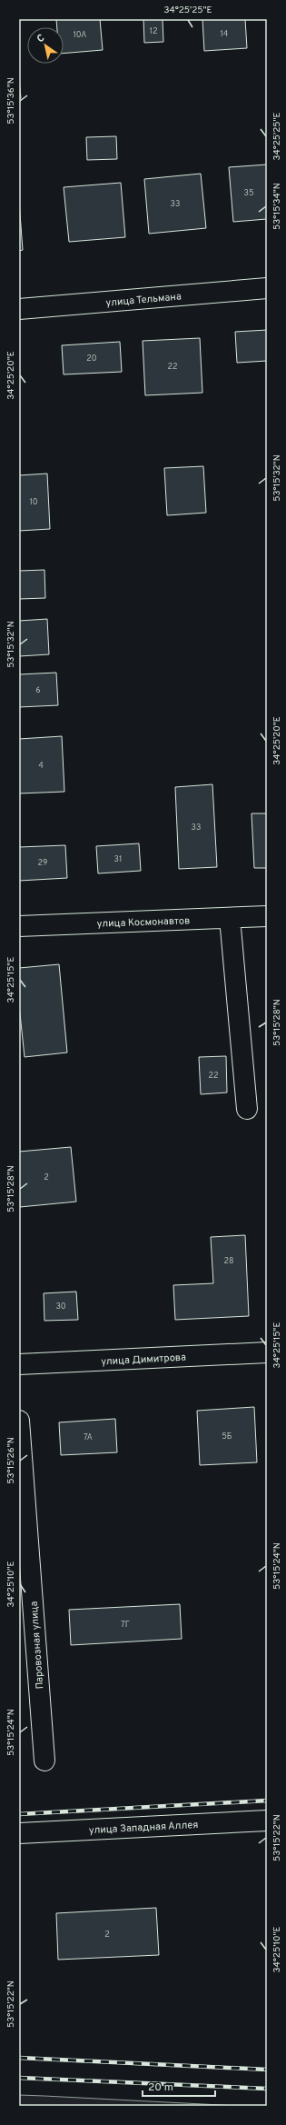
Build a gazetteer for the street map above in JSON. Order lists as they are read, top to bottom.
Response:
{
  "streets": {
    "street": [
      "улица Тельмана",
      "улица Космонавтов",
      "улица Димитрова",
      "Паровозная улица",
      "улица Западная Аллея"
    ]
  },
  "house_numbers": [
    "12",
    "14",
    "10А",
    "35",
    "33",
    "20",
    "22",
    "10",
    "6",
    "4",
    "33",
    "31",
    "29",
    "22",
    "2",
    "28",
    "30",
    "5Б",
    "7А",
    "7Г",
    "2"
  ],
  "scale_bar": "20 m",
  "north": "top left",
  "coordinates": [
    "34°25'25\"E",
    "53°15'36\"N",
    "53°15'34\"N",
    "34°25'20\"E",
    "53°15'32\"N",
    "34°25'15\"E",
    "53°15'28\"N",
    "53°15'26\"N",
    "53°15'24\"N",
    "34°25'10\"E",
    "53°15'22\"N"
  ]
}
